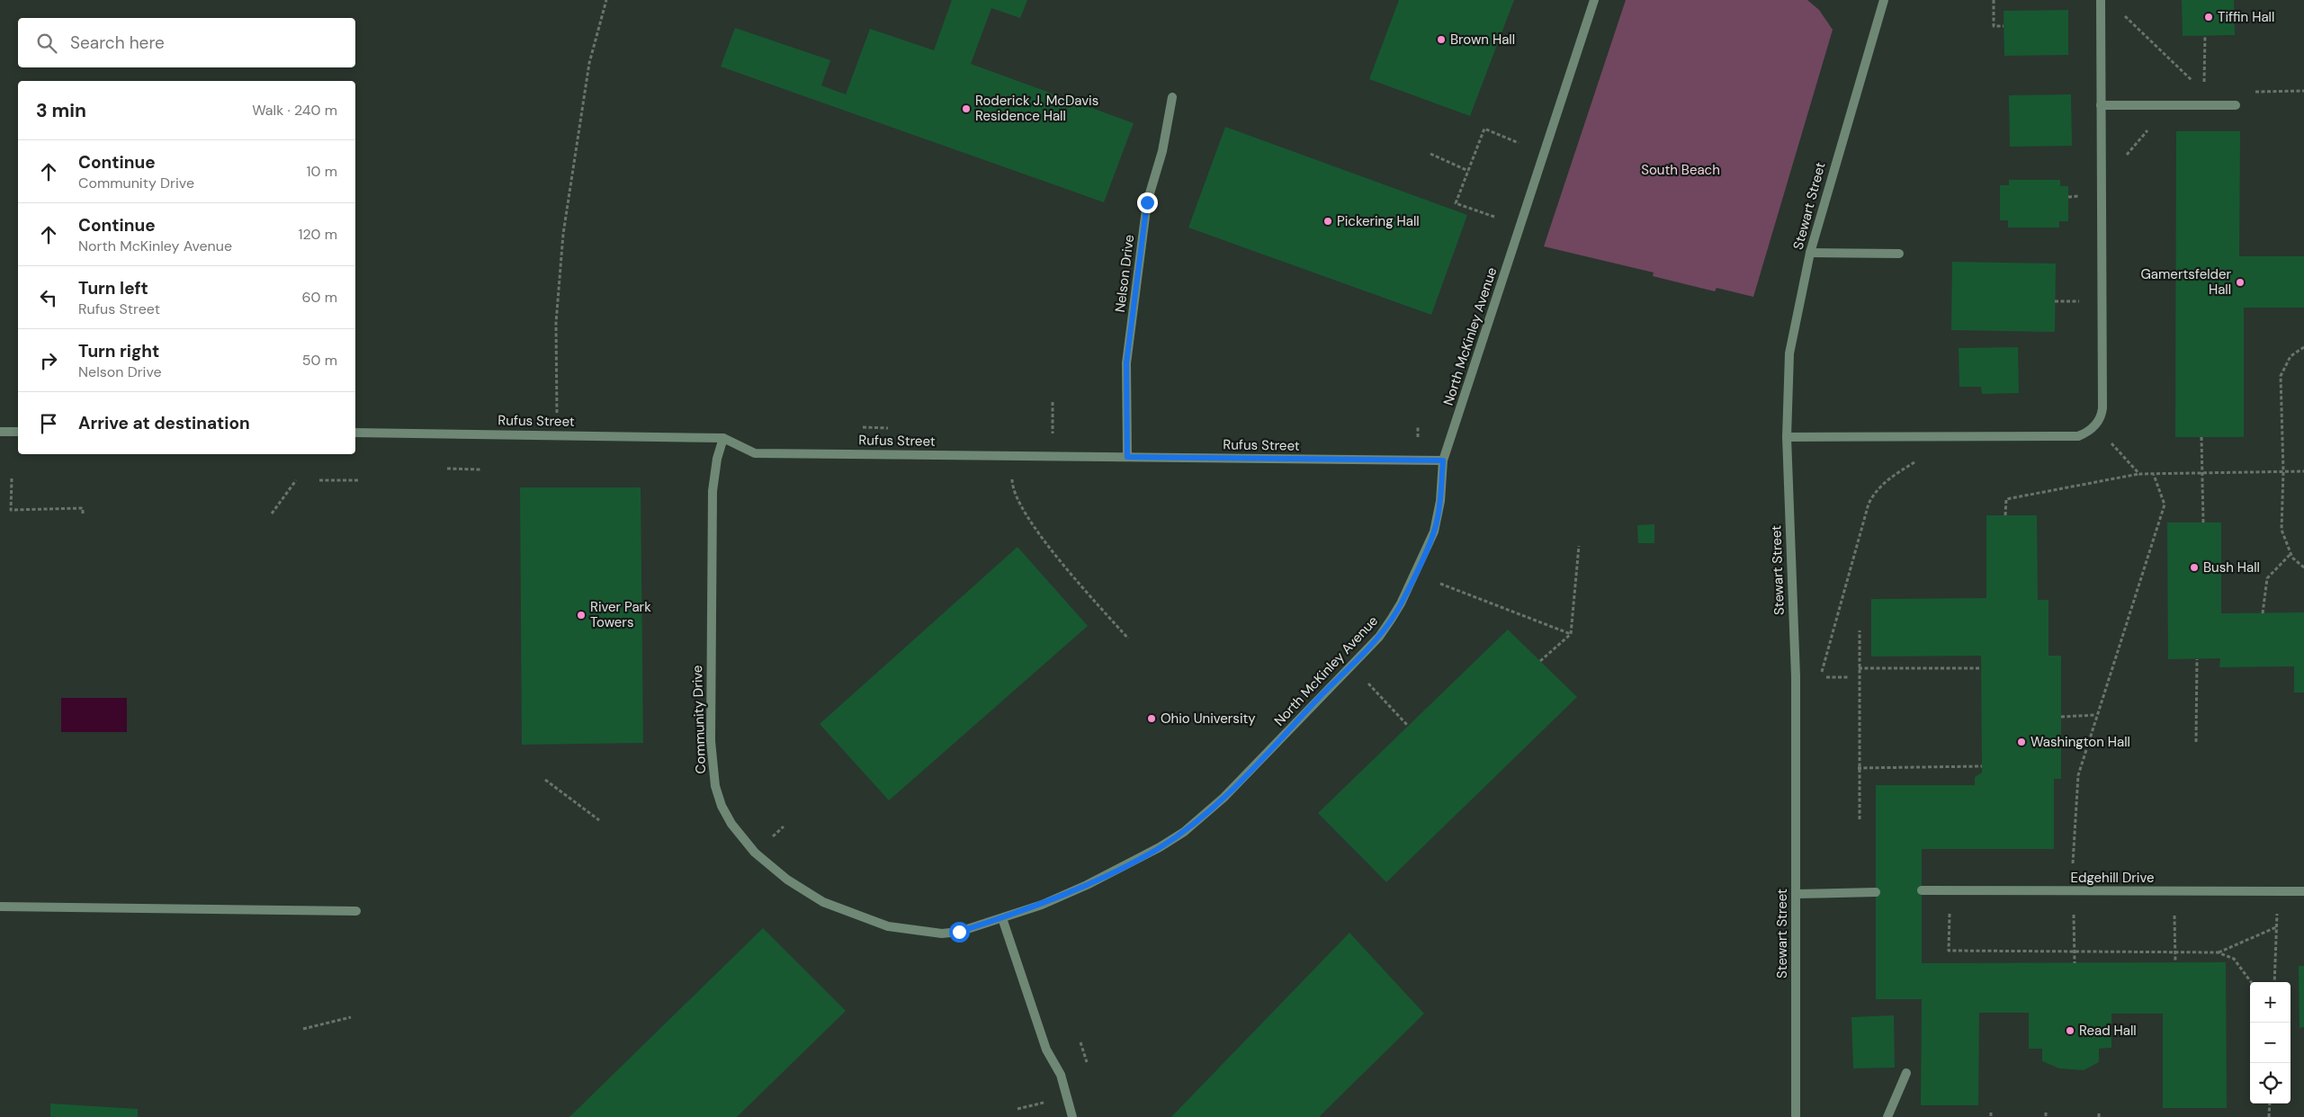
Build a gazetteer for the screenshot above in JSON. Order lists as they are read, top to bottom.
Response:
{
  "streets": {
    "street": [
      "Stewart Street",
      "Nelson Drive",
      "North McKinley Avenue",
      "Rufus Street",
      "Community Drive",
      "Edgehill Drive"
    ]
  },
  "crossings": [
    ["Nelson Drive", "Rufus Street"],
    ["North McKinley Avenue", "Rufus Street"],
    ["North McKinley Avenue", "Community Drive"],
    ["Rufus Street", "Community Drive"]
  ],
  "parks": ["South Beach"],
  "places": [
    "Tiffin Hall",
    "Brown Hall",
    "Roderick J. McDavis Residence Hall",
    "Pickering Hall",
    "Gamertsfelder Hall",
    "Bush Hall",
    "River Park Towers",
    "Ohio University",
    "Washington Hall",
    "Read Hall"
  ],
  "page": {
    "search": "Search here",
    "heading": ["3 min", "Walk · 240 m"],
    "list": [
      ["Continue", "Community Drive", "10 m"],
      ["Continue", "North McKinley Avenue", "120 m"],
      ["Turn left", "Rufus Street", "60 m"],
      ["Turn right", "Nelson Drive", "50 m"],
      "Arrive at destination"
    ],
    "map_buttons": ["+", "−"]
  }
}
